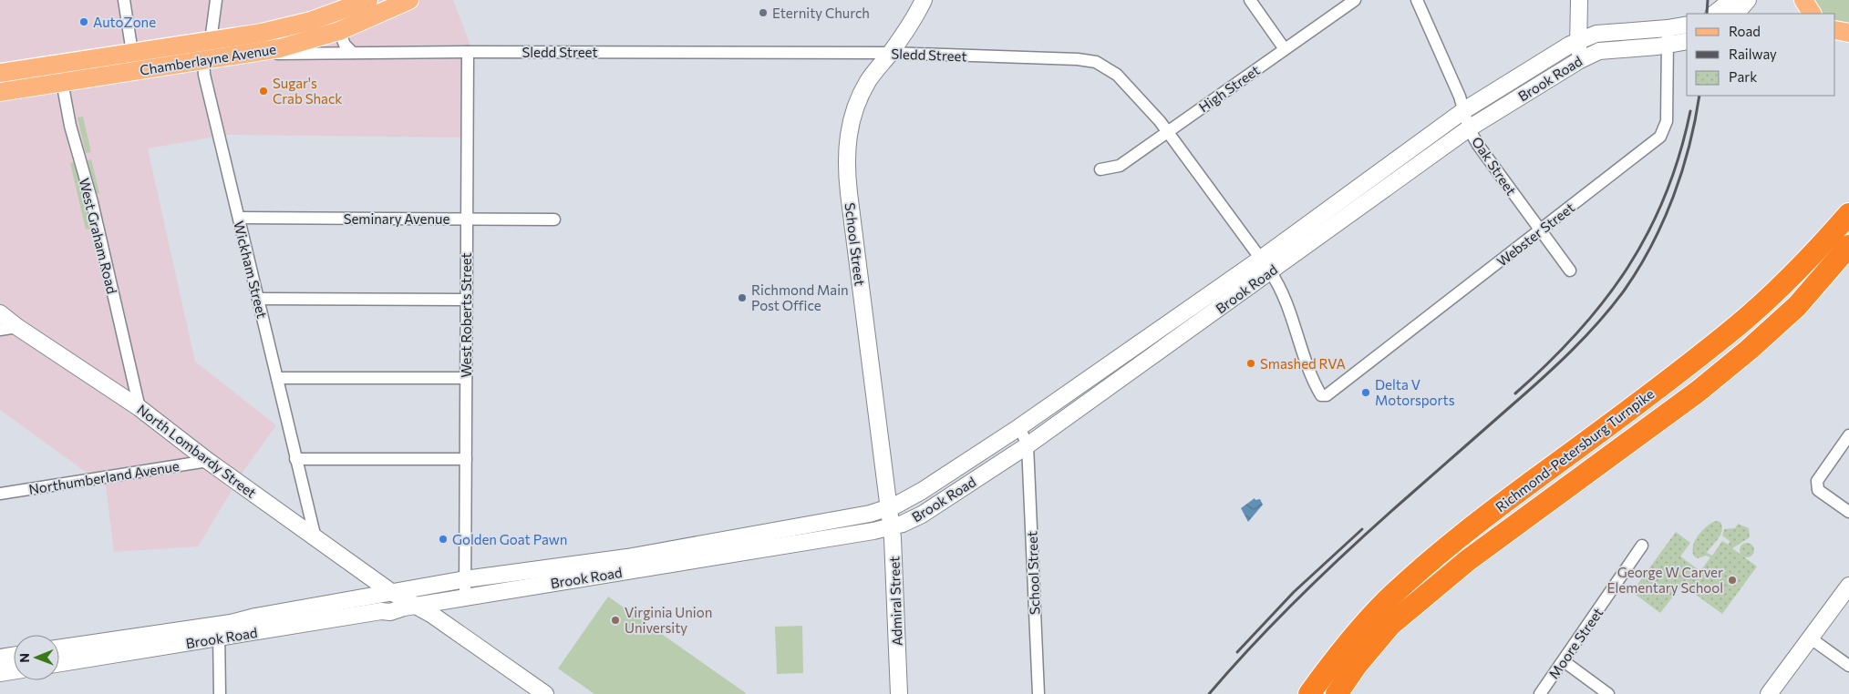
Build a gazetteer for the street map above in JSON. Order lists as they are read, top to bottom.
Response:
{
  "streets": {
    "highway": ["Richmond-Petersburg Turnpike"],
    "main road": [
      "Chamberlayne Avenue",
      "Brook Road",
      "School Street",
      "North Lombardy Street",
      "Admiral Street"
    ],
    "street": [
      "Sledd Street",
      "High Street",
      "Oak Street",
      "Seminary Avenue",
      "Webster Street",
      "West Graham Road",
      "Wickham Street",
      "West Roberts Street",
      "Northumberland Avenue",
      "Moore Street"
    ]
  },
  "crossings": [
    ["Sledd Street", "Chamberlayne Avenue"],
    ["Sledd Street", "Brook Road"],
    ["Sledd Street", "High Street"],
    ["Sledd Street", "Webster Street"],
    ["Sledd Street", "School Street"],
    ["Sledd Street", "West Roberts Street"],
    ["Chamberlayne Avenue", "West Graham Road"],
    ["Chamberlayne Avenue", "Wickham Street"],
    ["Brook Road", "Oak Street"],
    ["Brook Road", "Webster Street"],
    ["Brook Road", "School Street"],
    ["Brook Road", "West Roberts Street"],
    ["Brook Road", "North Lombardy Street"],
    ["Brook Road", "Admiral Street"],
    ["Oak Street", "Webster Street"],
    ["Seminary Avenue", "Wickham Street"],
    ["Seminary Avenue", "West Roberts Street"],
    ["West Graham Road", "North Lombardy Street"],
    ["School Street", "Admiral Street"],
    ["Wickham Street", "North Lombardy Street"],
    ["North Lombardy Street", "Northumberland Avenue"]
  ],
  "places": [
    "Eternity Church",
    "AutoZone",
    "Sugar's Crab Shack",
    "Richmond Main Post Office",
    "Smashed RVA",
    "Delta V Motorsports",
    "Golden Goat Pawn",
    "George W Carver Elementary School",
    "Virginia Union University"
  ],
  "legend": ["Road", "Railway", "Park"],
  "north": "left"
}
